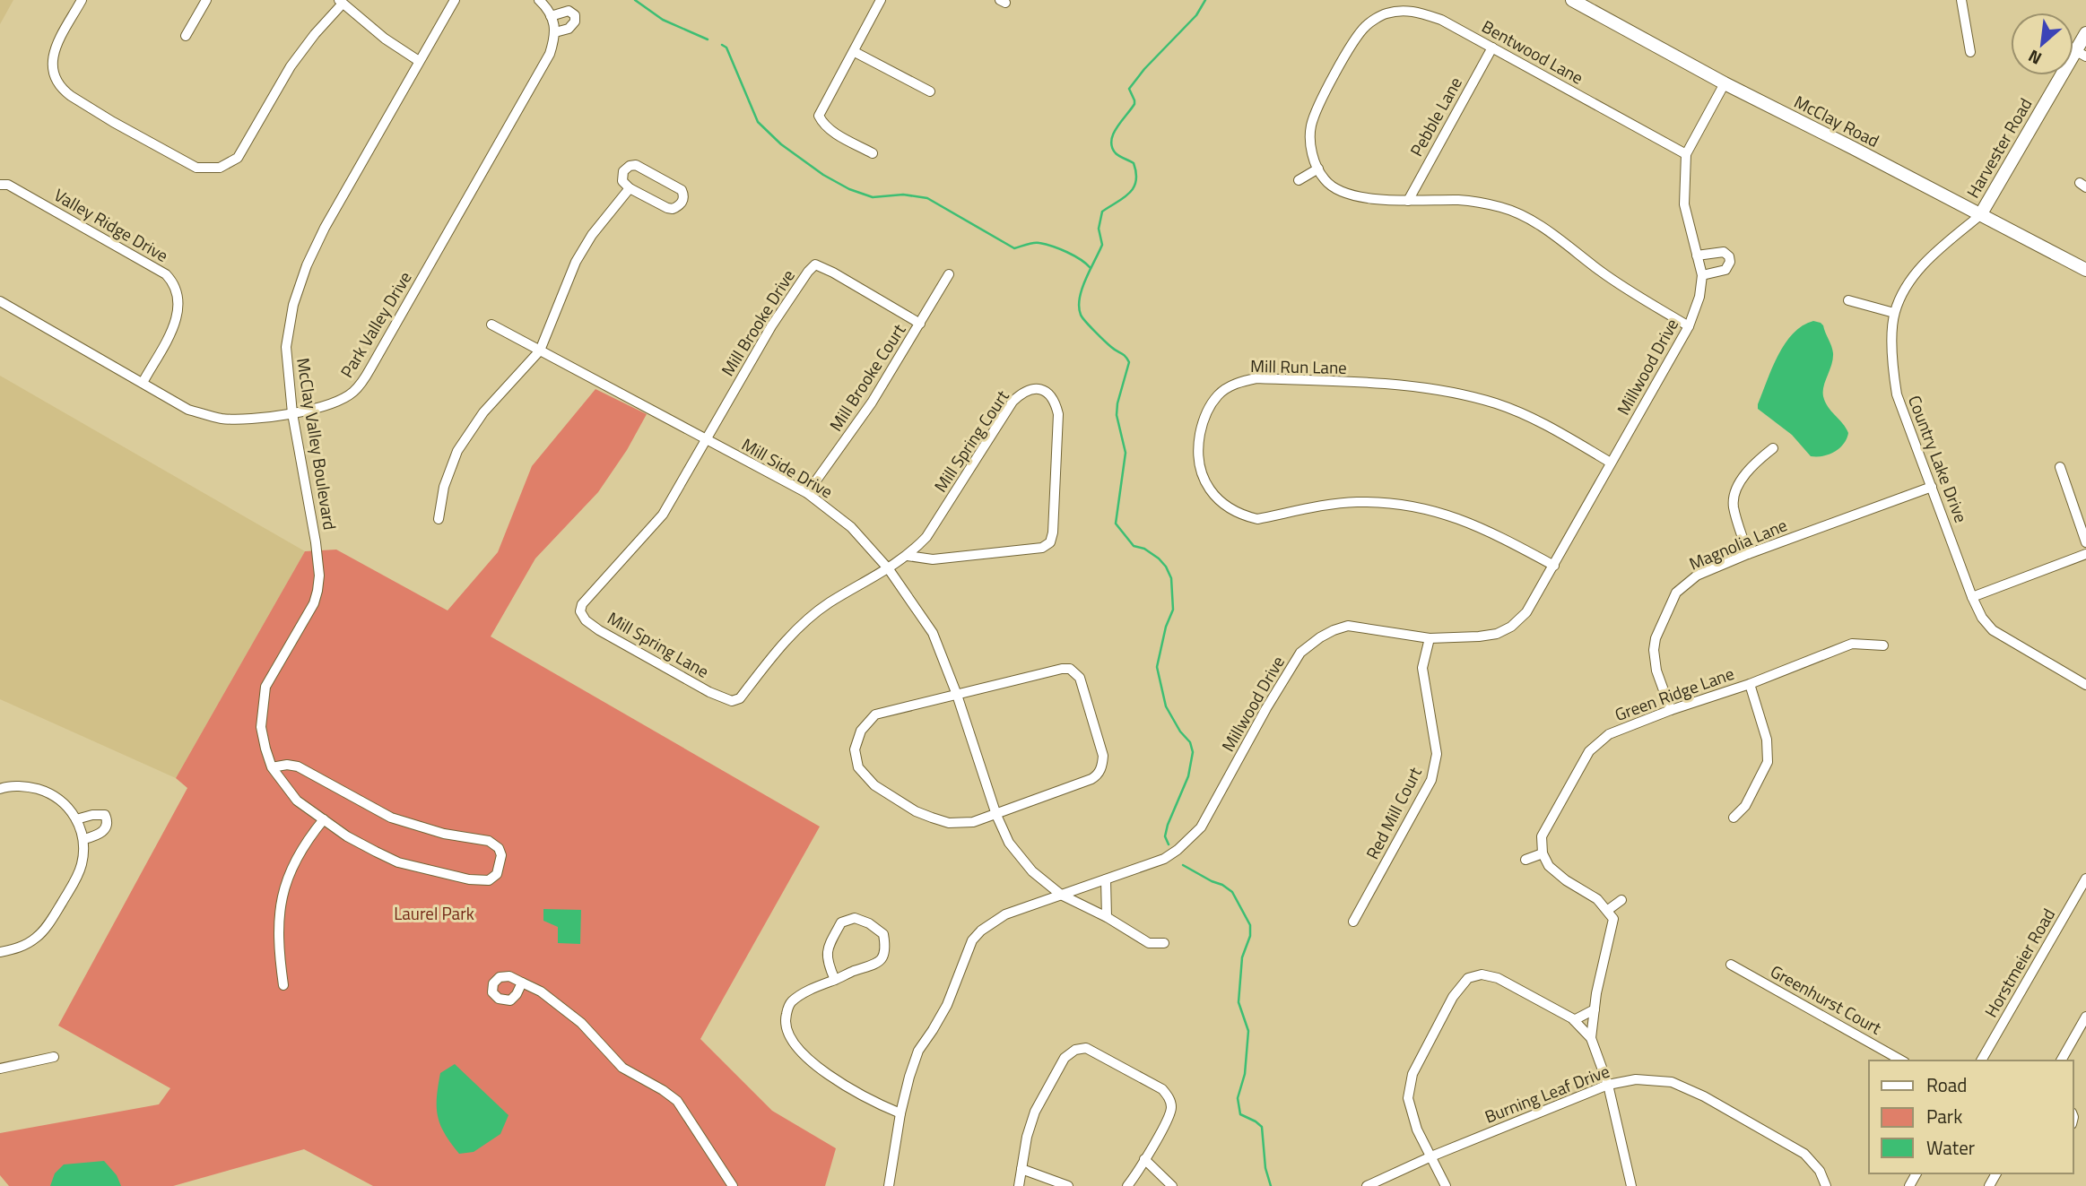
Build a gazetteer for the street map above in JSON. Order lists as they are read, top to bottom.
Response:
{
  "streets": {
    "main road": ["McClay Road", "Harvester Road"],
    "street": [
      "Bentwood Lane",
      "Pebble Lane",
      "Valley Ridge Drive",
      "Mill Brooke Drive",
      "Park Valley Drive",
      "Mill Run Lane",
      "Millwood Drive",
      "Mill Brooke Court",
      "Mill Spring Court",
      "McClay Valley Boulevard",
      "Country Lake Drive",
      "Mill Side Drive",
      "Magnolia Lane",
      "Mill Spring Lane",
      "Green Ridge Lane",
      "Red Mill Court",
      "Horstmeier Road",
      "Greenhurst Court",
      "Burning Leaf Drive"
    ]
  },
  "crossings": [
    ["Bentwood Lane", "Pebble Lane"],
    ["Bentwood Lane", "Millwood Drive"],
    ["McClay Road", "Harvester Road"],
    ["McClay Road", "Millwood Drive"],
    ["McClay Road", "Country Lake Drive"],
    ["Harvester Road", "Country Lake Drive"],
    ["Valley Ridge Drive", "Park Valley Drive"],
    ["Mill Brooke Drive", "Mill Brooke Court"],
    ["Mill Brooke Drive", "Mill Side Drive"],
    ["Mill Brooke Drive", "Mill Spring Lane"],
    ["Park Valley Drive", "McClay Valley Boulevard"],
    ["Mill Run Lane", "Millwood Drive"],
    ["Millwood Drive", "Mill Side Drive"],
    ["Millwood Drive", "Red Mill Court"],
    ["Mill Brooke Court", "Mill Side Drive"],
    ["Mill Spring Court", "Mill Side Drive"],
    ["Mill Spring Court", "Mill Spring Lane"],
    ["Country Lake Drive", "Magnolia Lane"],
    ["Mill Side Drive", "Mill Spring Lane"],
    ["Magnolia Lane", "Green Ridge Lane"]
  ],
  "parks": ["Laurel Park"],
  "legend": ["Road", "Park", "Water"],
  "north": "bottom left"
}
